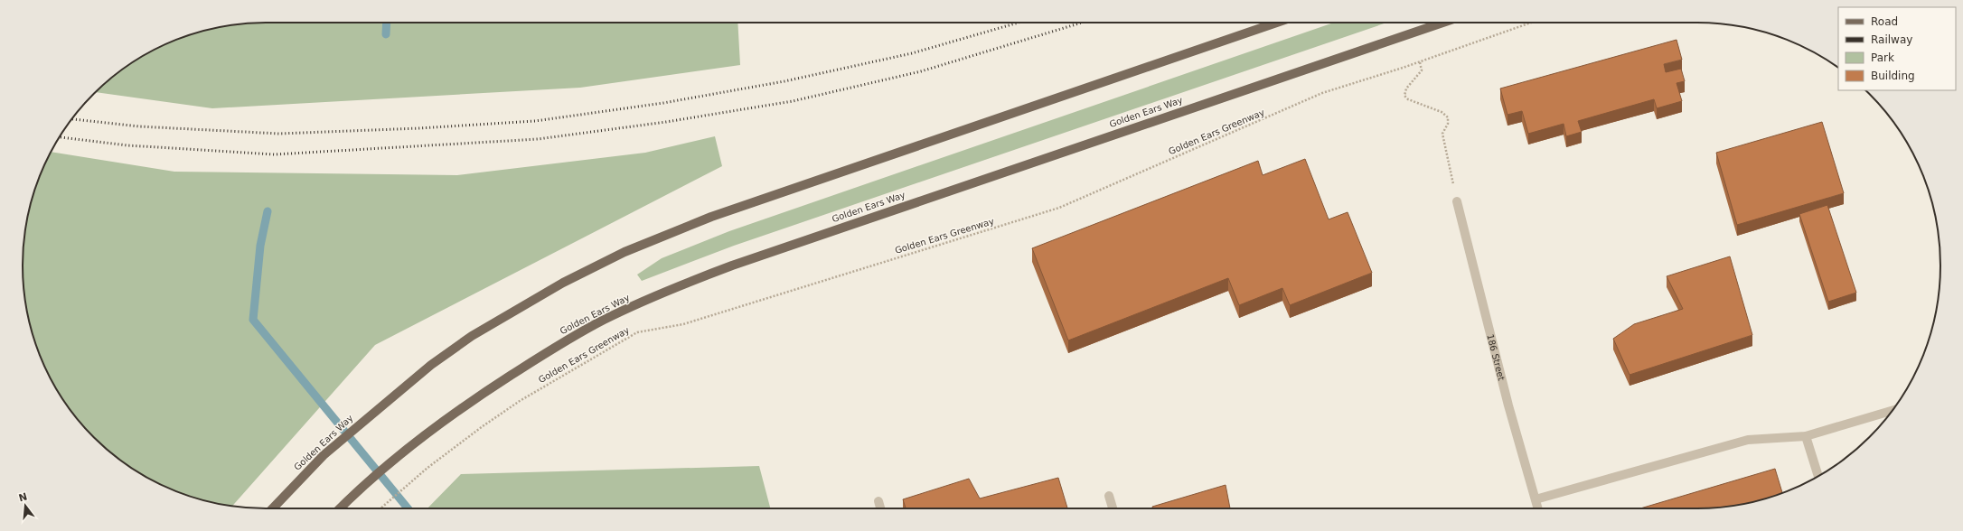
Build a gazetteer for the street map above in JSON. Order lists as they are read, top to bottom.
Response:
{
  "streets": {
    "main road": ["Golden Ears Way"],
    "street": ["186 Street"],
    "path": ["Golden Ears Greenway"]
  },
  "legend": [
    "Road",
    "Railway",
    "Park",
    "Building"
  ],
  "north": "top"
}
